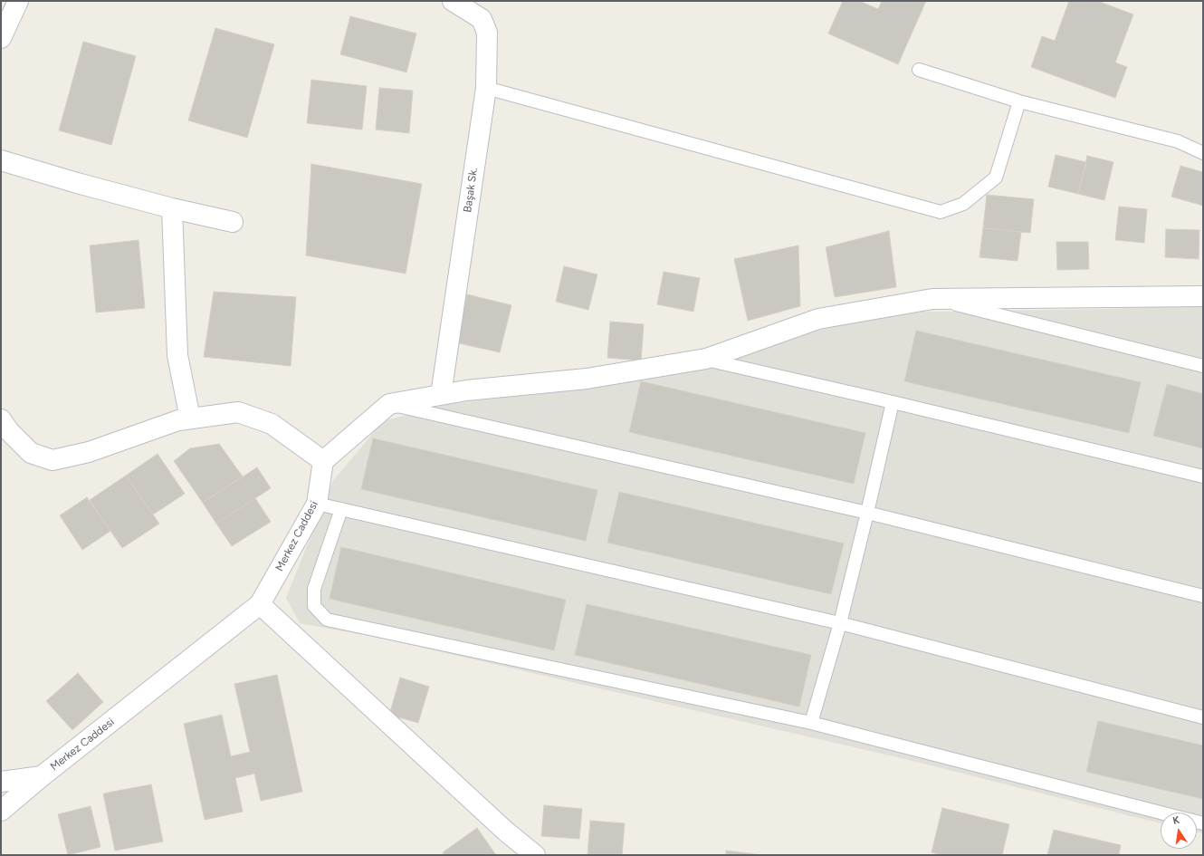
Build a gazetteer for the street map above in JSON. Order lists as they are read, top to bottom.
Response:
{
  "streets": {
    "street": ["Başak Sk.", "Merkez Caddesi"]
  },
  "north": "top"
}
